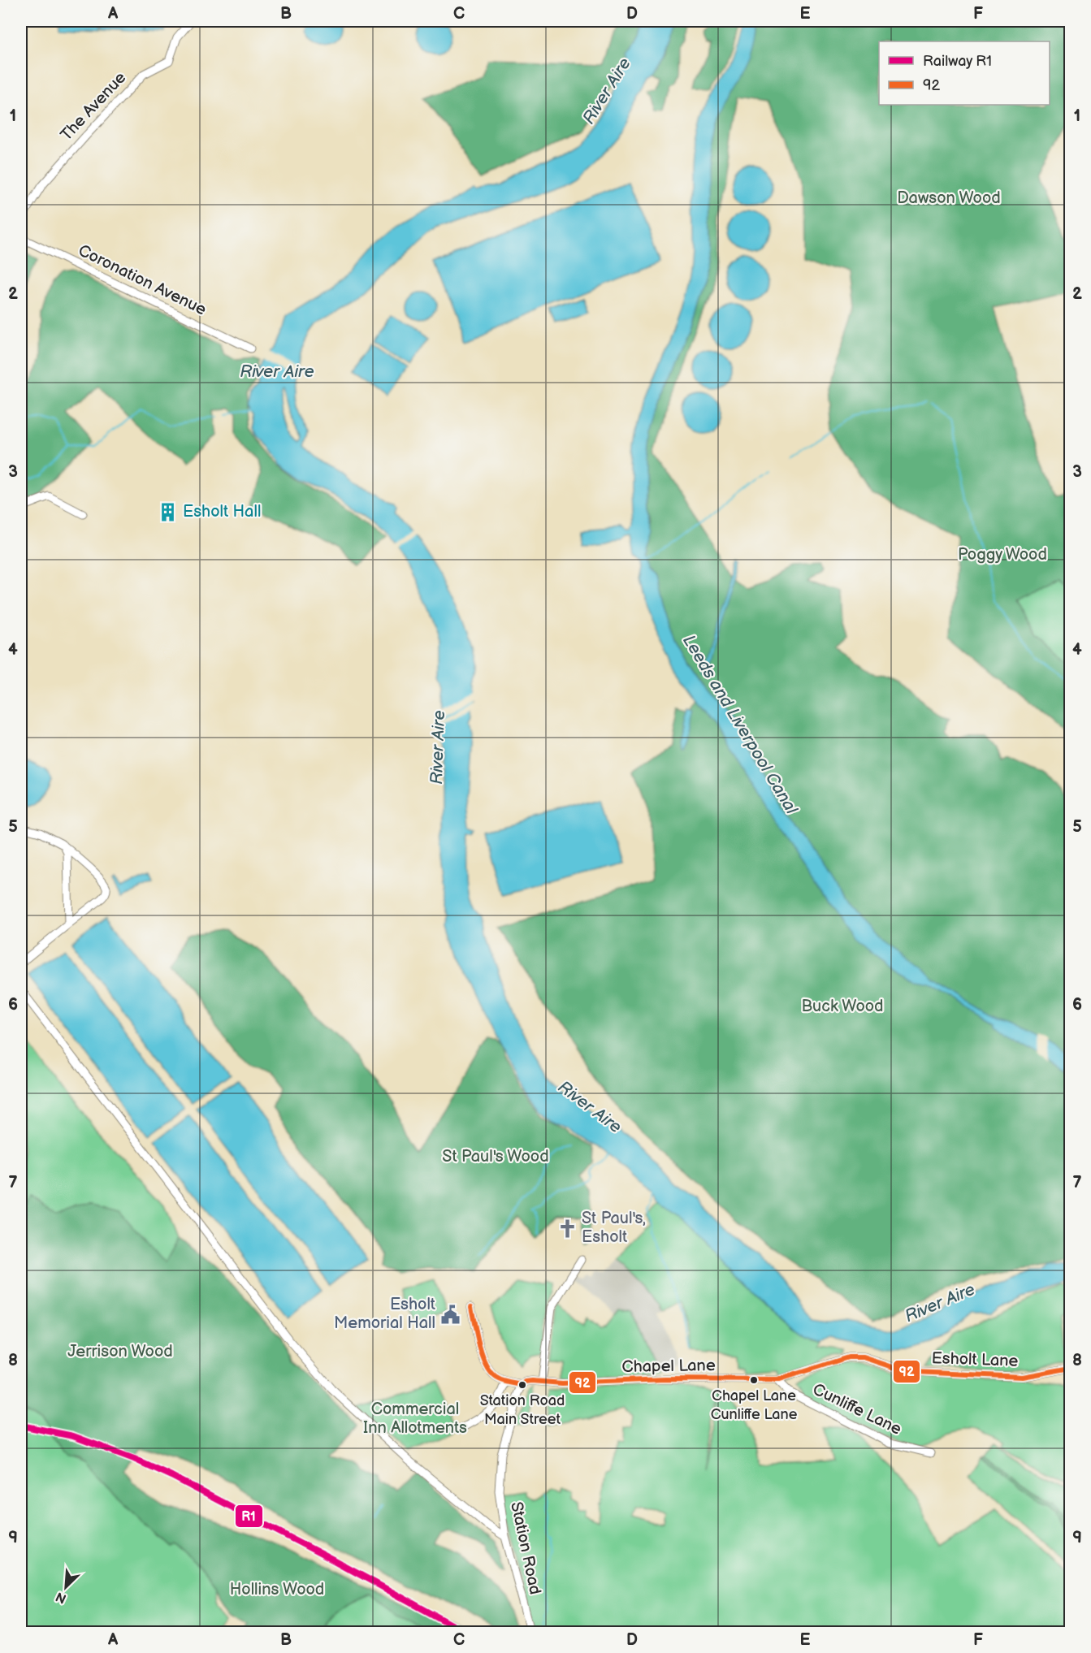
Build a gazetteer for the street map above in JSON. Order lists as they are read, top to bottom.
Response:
{
  "streets": {
    "street": [
      "The Avenue",
      "Coronation Avenue",
      "Esholt Lane",
      "Chapel Lane",
      "Cunliffe Lane",
      "Station Road"
    ]
  },
  "crossings": [
    ["Esholt Lane", "Chapel Lane"],
    ["Chapel Lane", "Cunliffe Lane"],
    ["Chapel Lane", "Station Road"]
  ],
  "water": ["River Aire", "Leeds and Liverpool Canal"],
  "parks": [
    "Dawson Wood",
    "Poggy Wood",
    "Buck Wood",
    "St Paul's Wood",
    "Jerrison Wood",
    "Commercial Inn Allotments",
    "Hollins Wood"
  ],
  "places": {
    "building": ["Esholt Hall"],
    "church": ["St Paul's, Esholt"],
    "public building": ["Esholt Memorial Hall"],
    "other": ["Chapel Lane Cunliffe Lane", "Station Road Main Street"]
  },
  "lines": ["transit line 92", "rail line R1"],
  "legend": ["Railway R1", "92"],
  "north": "bottom left",
  "grid": {
    "columns": [
      "A",
      "B",
      "C",
      "D",
      "E",
      "F"
    ],
    "rows": [
      "1",
      "2",
      "3",
      "4",
      "5",
      "6",
      "7",
      "8",
      "9"
    ]
  }
}
